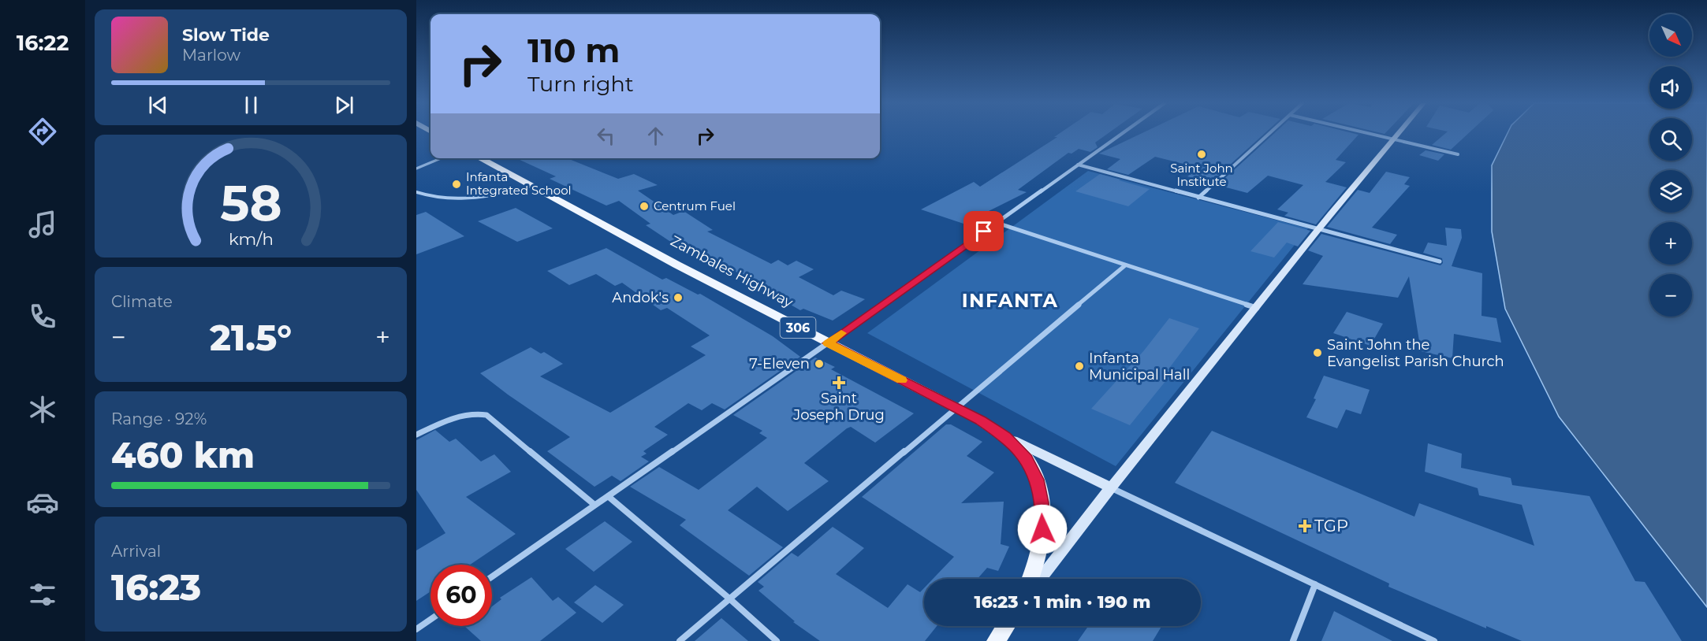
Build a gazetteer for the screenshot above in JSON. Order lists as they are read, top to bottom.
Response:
{
  "streets": {
    "main road": ["Zambales Highway", "306"]
  },
  "districts": ["INFANTA"],
  "places": {
    "other": [
      "Saint John Institute",
      "Infanta Integrated School",
      "Centrum Fuel",
      "Andok's",
      "Saint John the Evangelist Parish Church",
      "7-Eleven",
      "Infanta Municipal Hall"
    ],
    "health": ["Saint Joseph Drug", "TGP"]
  },
  "north": "bottom right",
  "page": {
    "tabs": "16:22",
    "map_buttons": ["+", "−"],
    "turn": ["110 m", "Turn right"],
    "song": ["Slow Tide", "Marlow"],
    "tile": [
      "Climate",
      ["Range · 92%", "460 km"],
      ["Arrival", "16:23"]
    ],
    "heat": ["−", "21.5°", "+"],
    "limit": "60",
    "trip": "16:23 · 1 min · 190 m",
    "gauge": ["58", "km/h"]
  }
}
